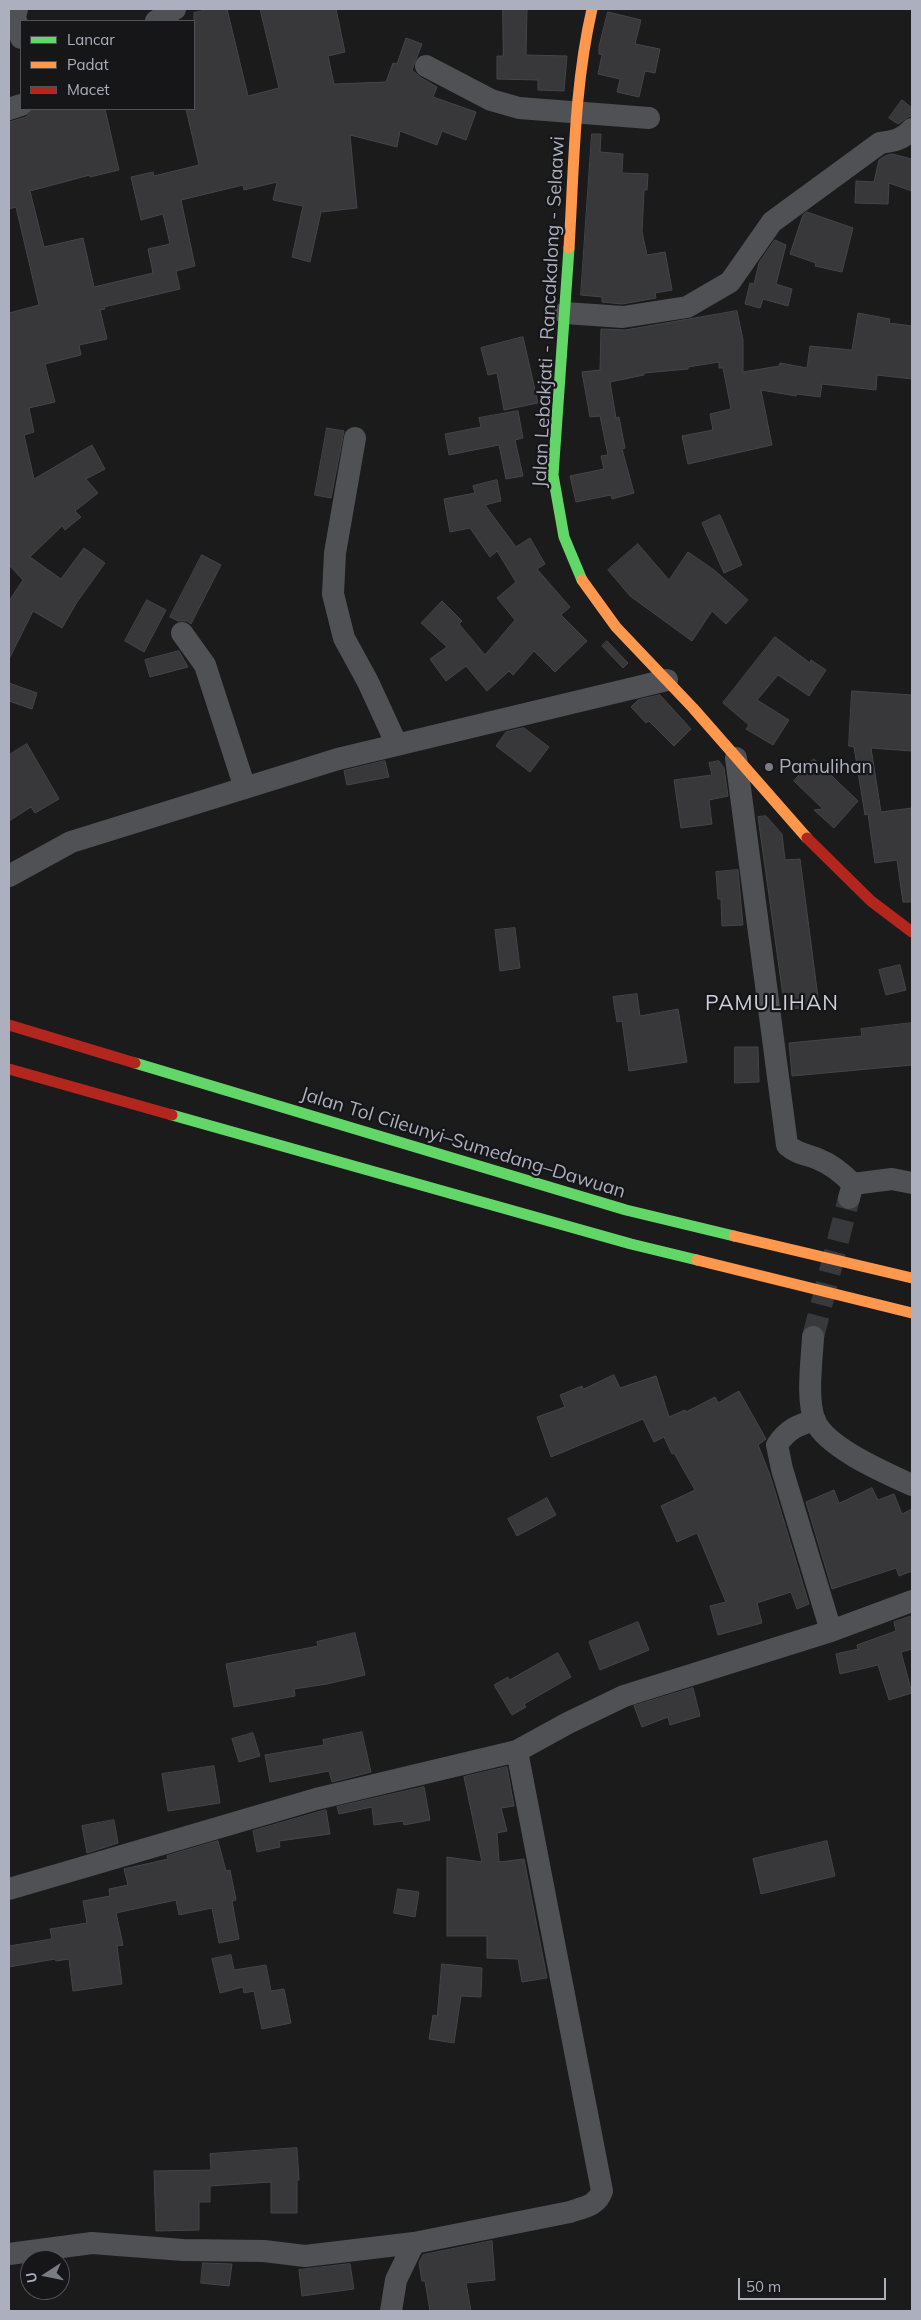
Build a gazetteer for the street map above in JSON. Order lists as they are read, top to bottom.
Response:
{
  "streets": {
    "main road": ["Jalan Lebakjati - Rancakalong - Selaawi", "Jalan Tol Cileunyi–Sumedang–Dawuan"]
  },
  "districts": ["PAMULIHAN"],
  "places": ["Pamulihan"],
  "legend": ["Lancar", "Padat", "Macet"],
  "scale_bar": "50 m",
  "north": "left"
}
